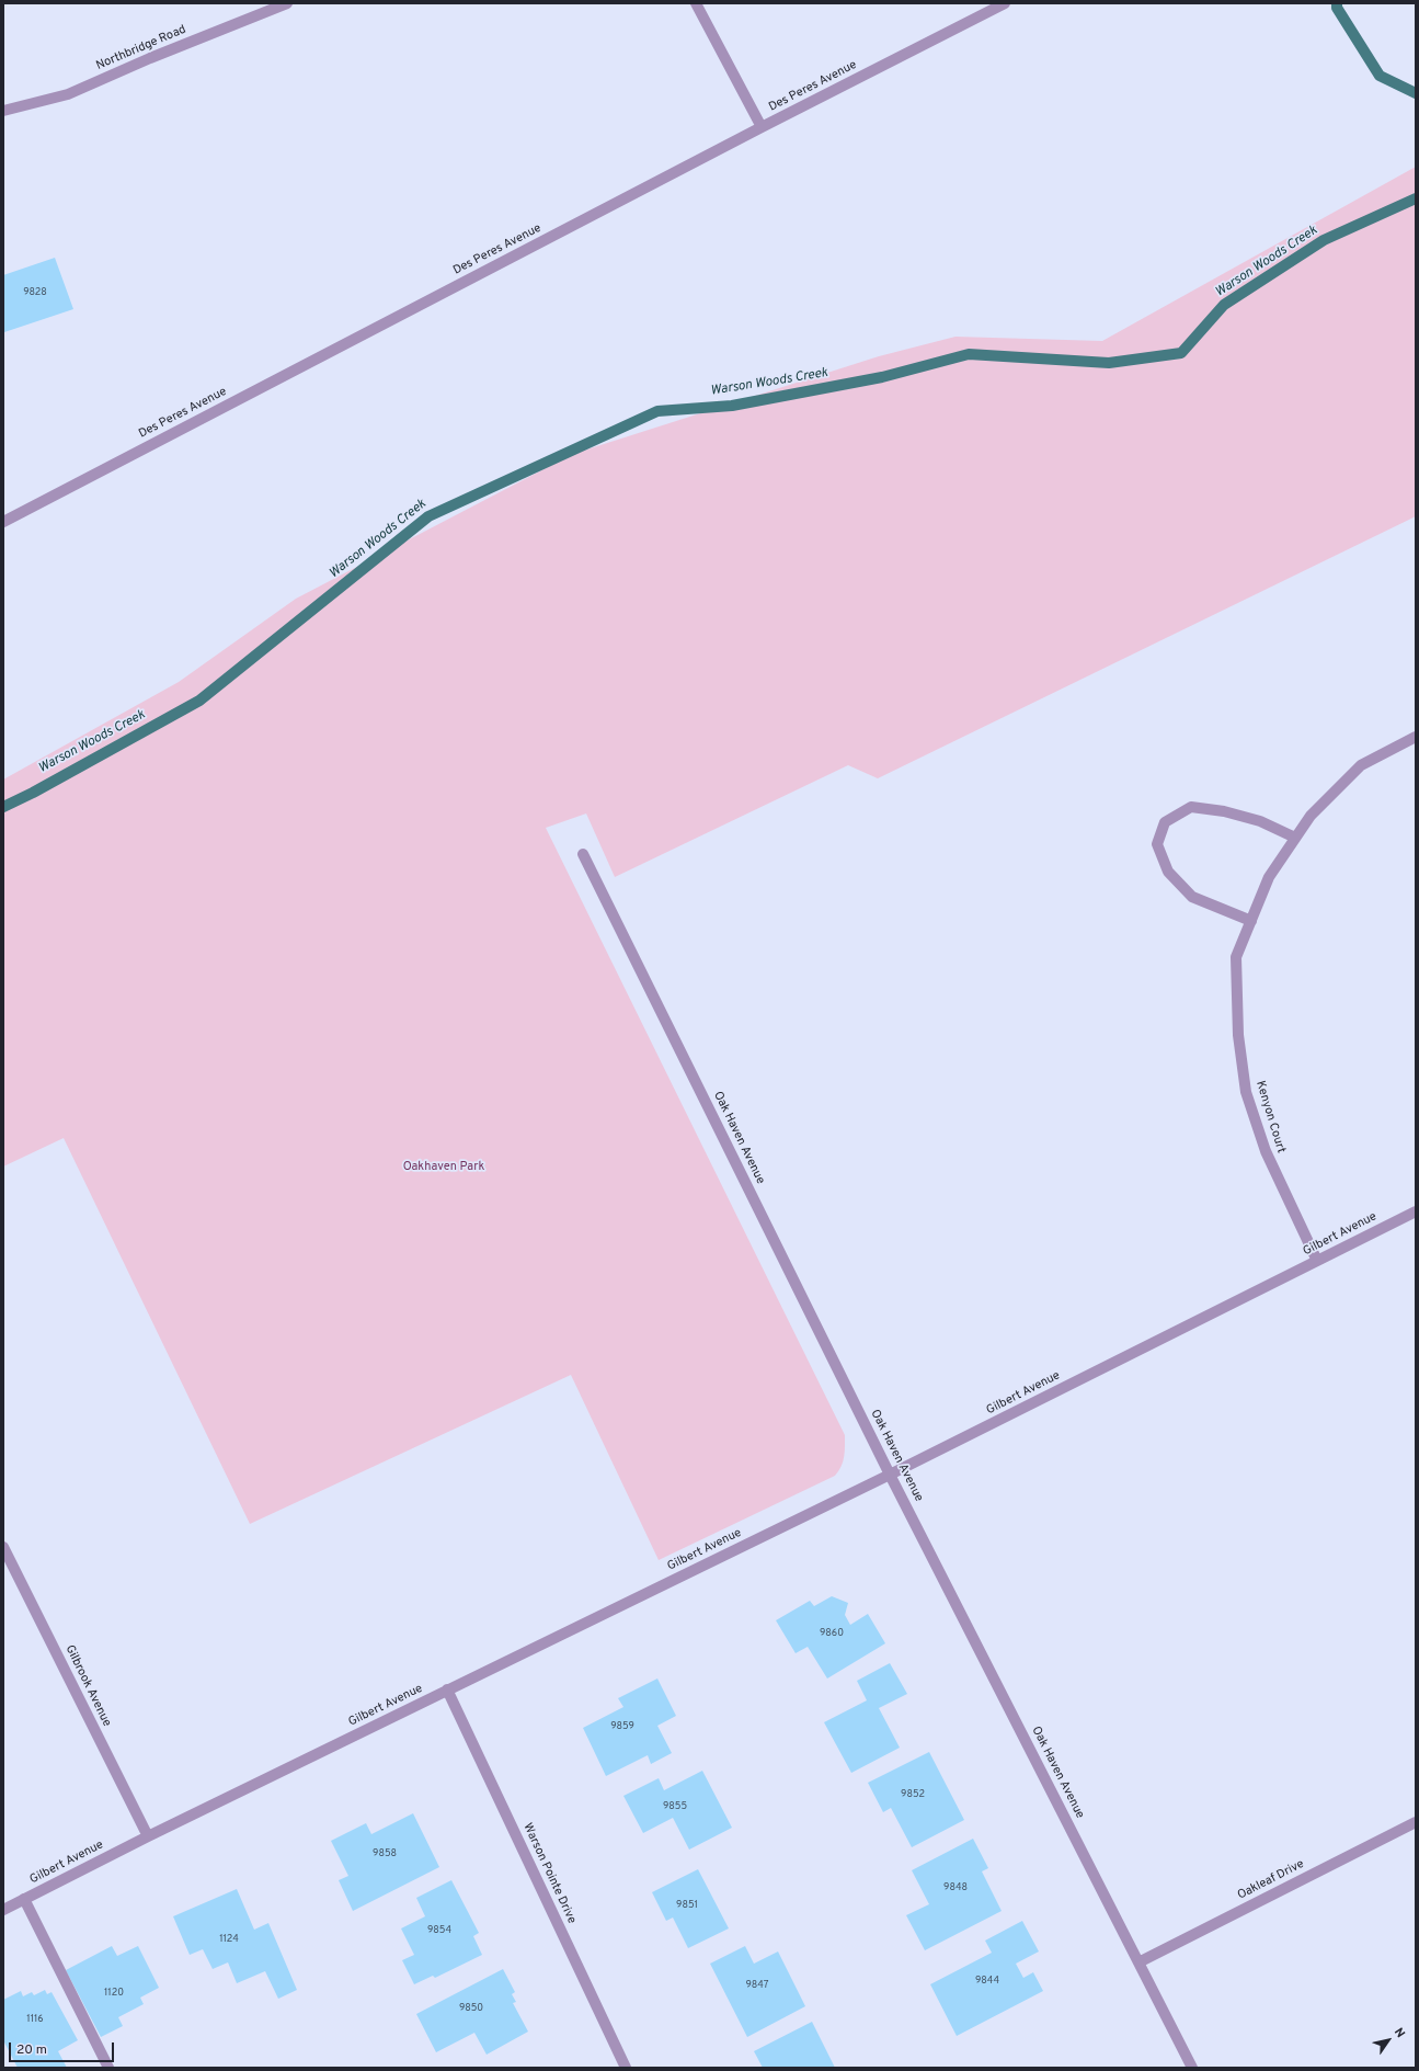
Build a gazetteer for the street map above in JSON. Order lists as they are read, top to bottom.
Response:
{
  "streets": {
    "street": [
      "Northbridge Road",
      "Des Peres Avenue",
      "Kenyon Court",
      "Oak Haven Avenue",
      "Gilbert Avenue",
      "Gilbrook Avenue",
      "Warson Pointe Drive",
      "Oakleaf Drive"
    ]
  },
  "crossings": [
    ["Kenyon Court", "Gilbert Avenue"],
    ["Oak Haven Avenue", "Gilbert Avenue"],
    ["Oak Haven Avenue", "Oakleaf Drive"],
    ["Gilbert Avenue", "Gilbrook Avenue"],
    ["Gilbert Avenue", "Warson Pointe Drive"]
  ],
  "water": ["Warson Woods Creek"],
  "parks": ["Oakhaven Park"],
  "house_numbers": [
    "9828",
    "9860",
    "9859",
    "9852",
    "9855",
    "9858",
    "9848",
    "9851",
    "9854",
    "1124",
    "9844",
    "9847",
    "1120",
    "9850",
    "1116"
  ],
  "scale_bar": "20 m",
  "north": "top right"
}
